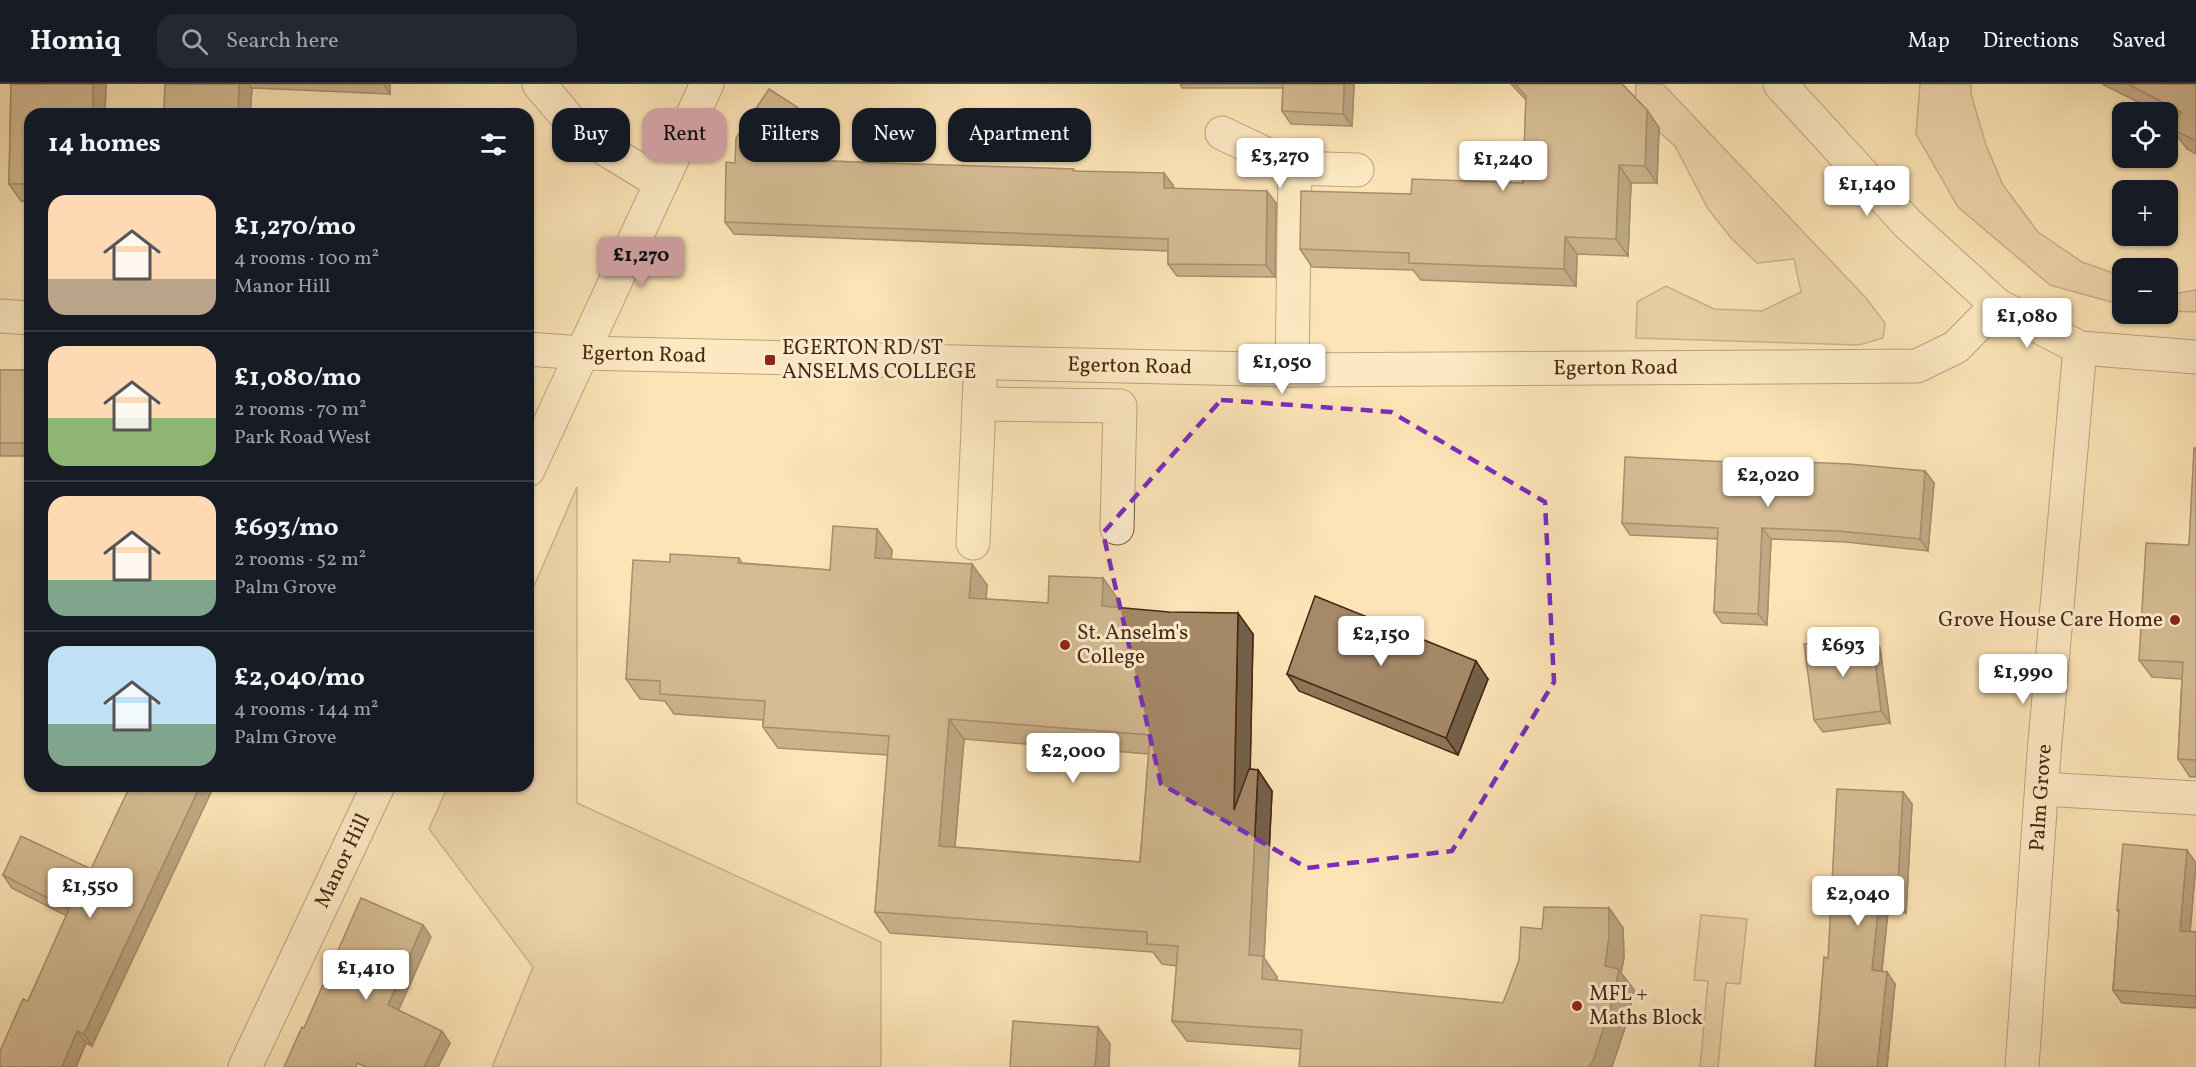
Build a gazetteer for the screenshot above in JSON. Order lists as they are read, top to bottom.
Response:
{
  "streets": {
    "street": ["Egerton Road", "Palm Grove", "Manor Hill"]
  },
  "places": {
    "transit": ["EGERTON RD/ST ANSELMS COLLEGE"],
    "other": ["Grove House Care Home", "St. Anselm's College", "MFL + Maths Block"]
  },
  "page": {
    "header": "Homiq",
    "search": "Search here",
    "nav": ["Map", "Directions", "Saved"],
    "map_buttons": ["+", "−"],
    "chip": [
      "Buy",
      "Rent",
      "Filters",
      "New",
      "Apartment"
    ],
    "heading": "14 homes",
    "price": [
      "£3,270",
      "£1,240",
      "£1,140",
      "£1,270",
      "£1,080",
      "£1,050",
      "£2,020",
      "£2,150",
      "£693",
      "£1,990",
      "£2,000",
      "£1,550",
      "£2,040",
      "£1,410"
    ],
    "list": [
      {
        "name": "£1,270/mo",
        "note": "4 rooms · 100 m² · Manor Hill"
      },
      {
        "name": "£1,080/mo",
        "note": "2 rooms · 70 m² · Park Road West"
      },
      {
        "name": "£693/mo",
        "note": "2 rooms · 52 m² · Palm Grove"
      },
      {
        "name": "£2,040/mo",
        "note": "4 rooms · 144 m² · Palm Grove"
      }
    ]
  }
}
